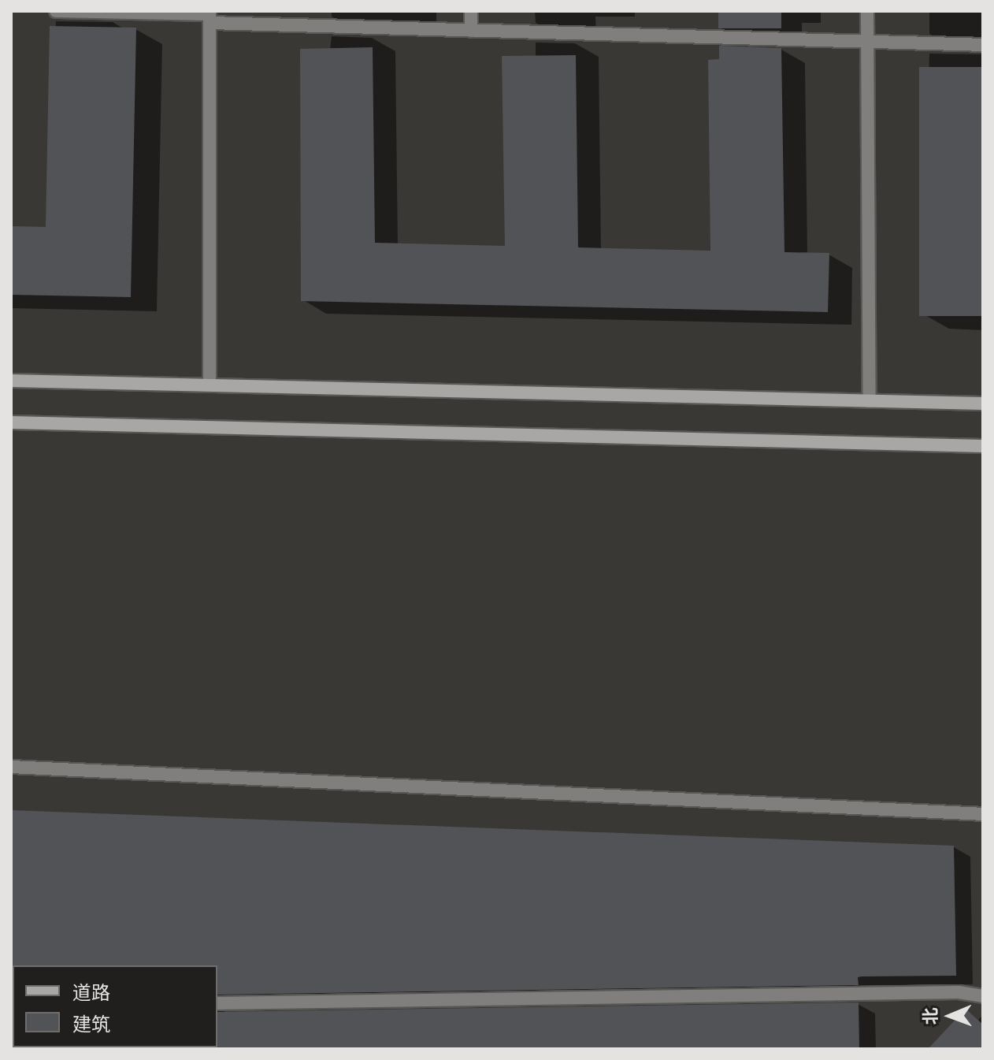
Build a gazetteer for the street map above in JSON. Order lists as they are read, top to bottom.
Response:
{
  "legend": ["道路", "建筑"],
  "north": "left"
}
